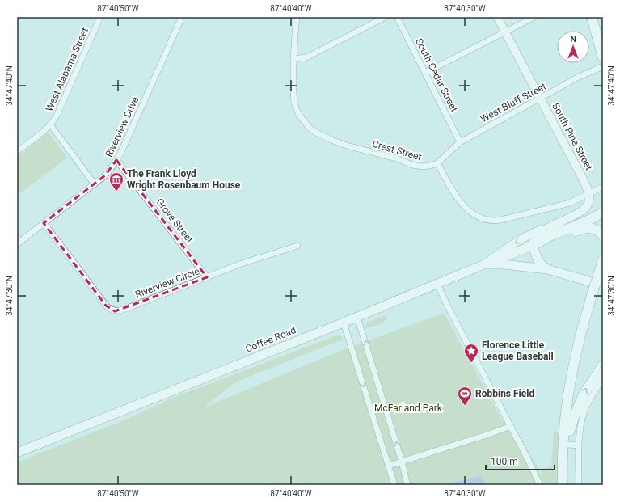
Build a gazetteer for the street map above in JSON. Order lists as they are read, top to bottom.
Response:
{
  "streets": {
    "main road": ["South Pine Street", "Coffee Road"],
    "street": [
      "West Alabama Street",
      "South Cedar Street",
      "West Bluff Street",
      "Riverview Drive",
      "Crest Street",
      "Grove Street",
      "Riverview Circle"
    ]
  },
  "crossings": [
    ["South Cedar Street", "West Bluff Street"],
    ["West Bluff Street", "South Pine Street"],
    ["West Bluff Street", "Crest Street"],
    ["Riverview Drive", "Grove Street"],
    ["Riverview Drive", "Riverview Circle"],
    ["Grove Street", "Riverview Circle"]
  ],
  "parks": ["McFarland Park"],
  "places": {
    "museum": ["The Frank Lloyd Wright Rosenbaum House"],
    "place": ["Florence Little League Baseball"],
    "sports": ["Robbins Field"]
  },
  "scale_bar": "100 m",
  "north": "top",
  "coordinates": [
    "87°40'50\"W",
    "87°40'40\"W",
    "87°40'30\"W",
    "34°47'40\"N",
    "34°47'30\"N"
  ]
}
